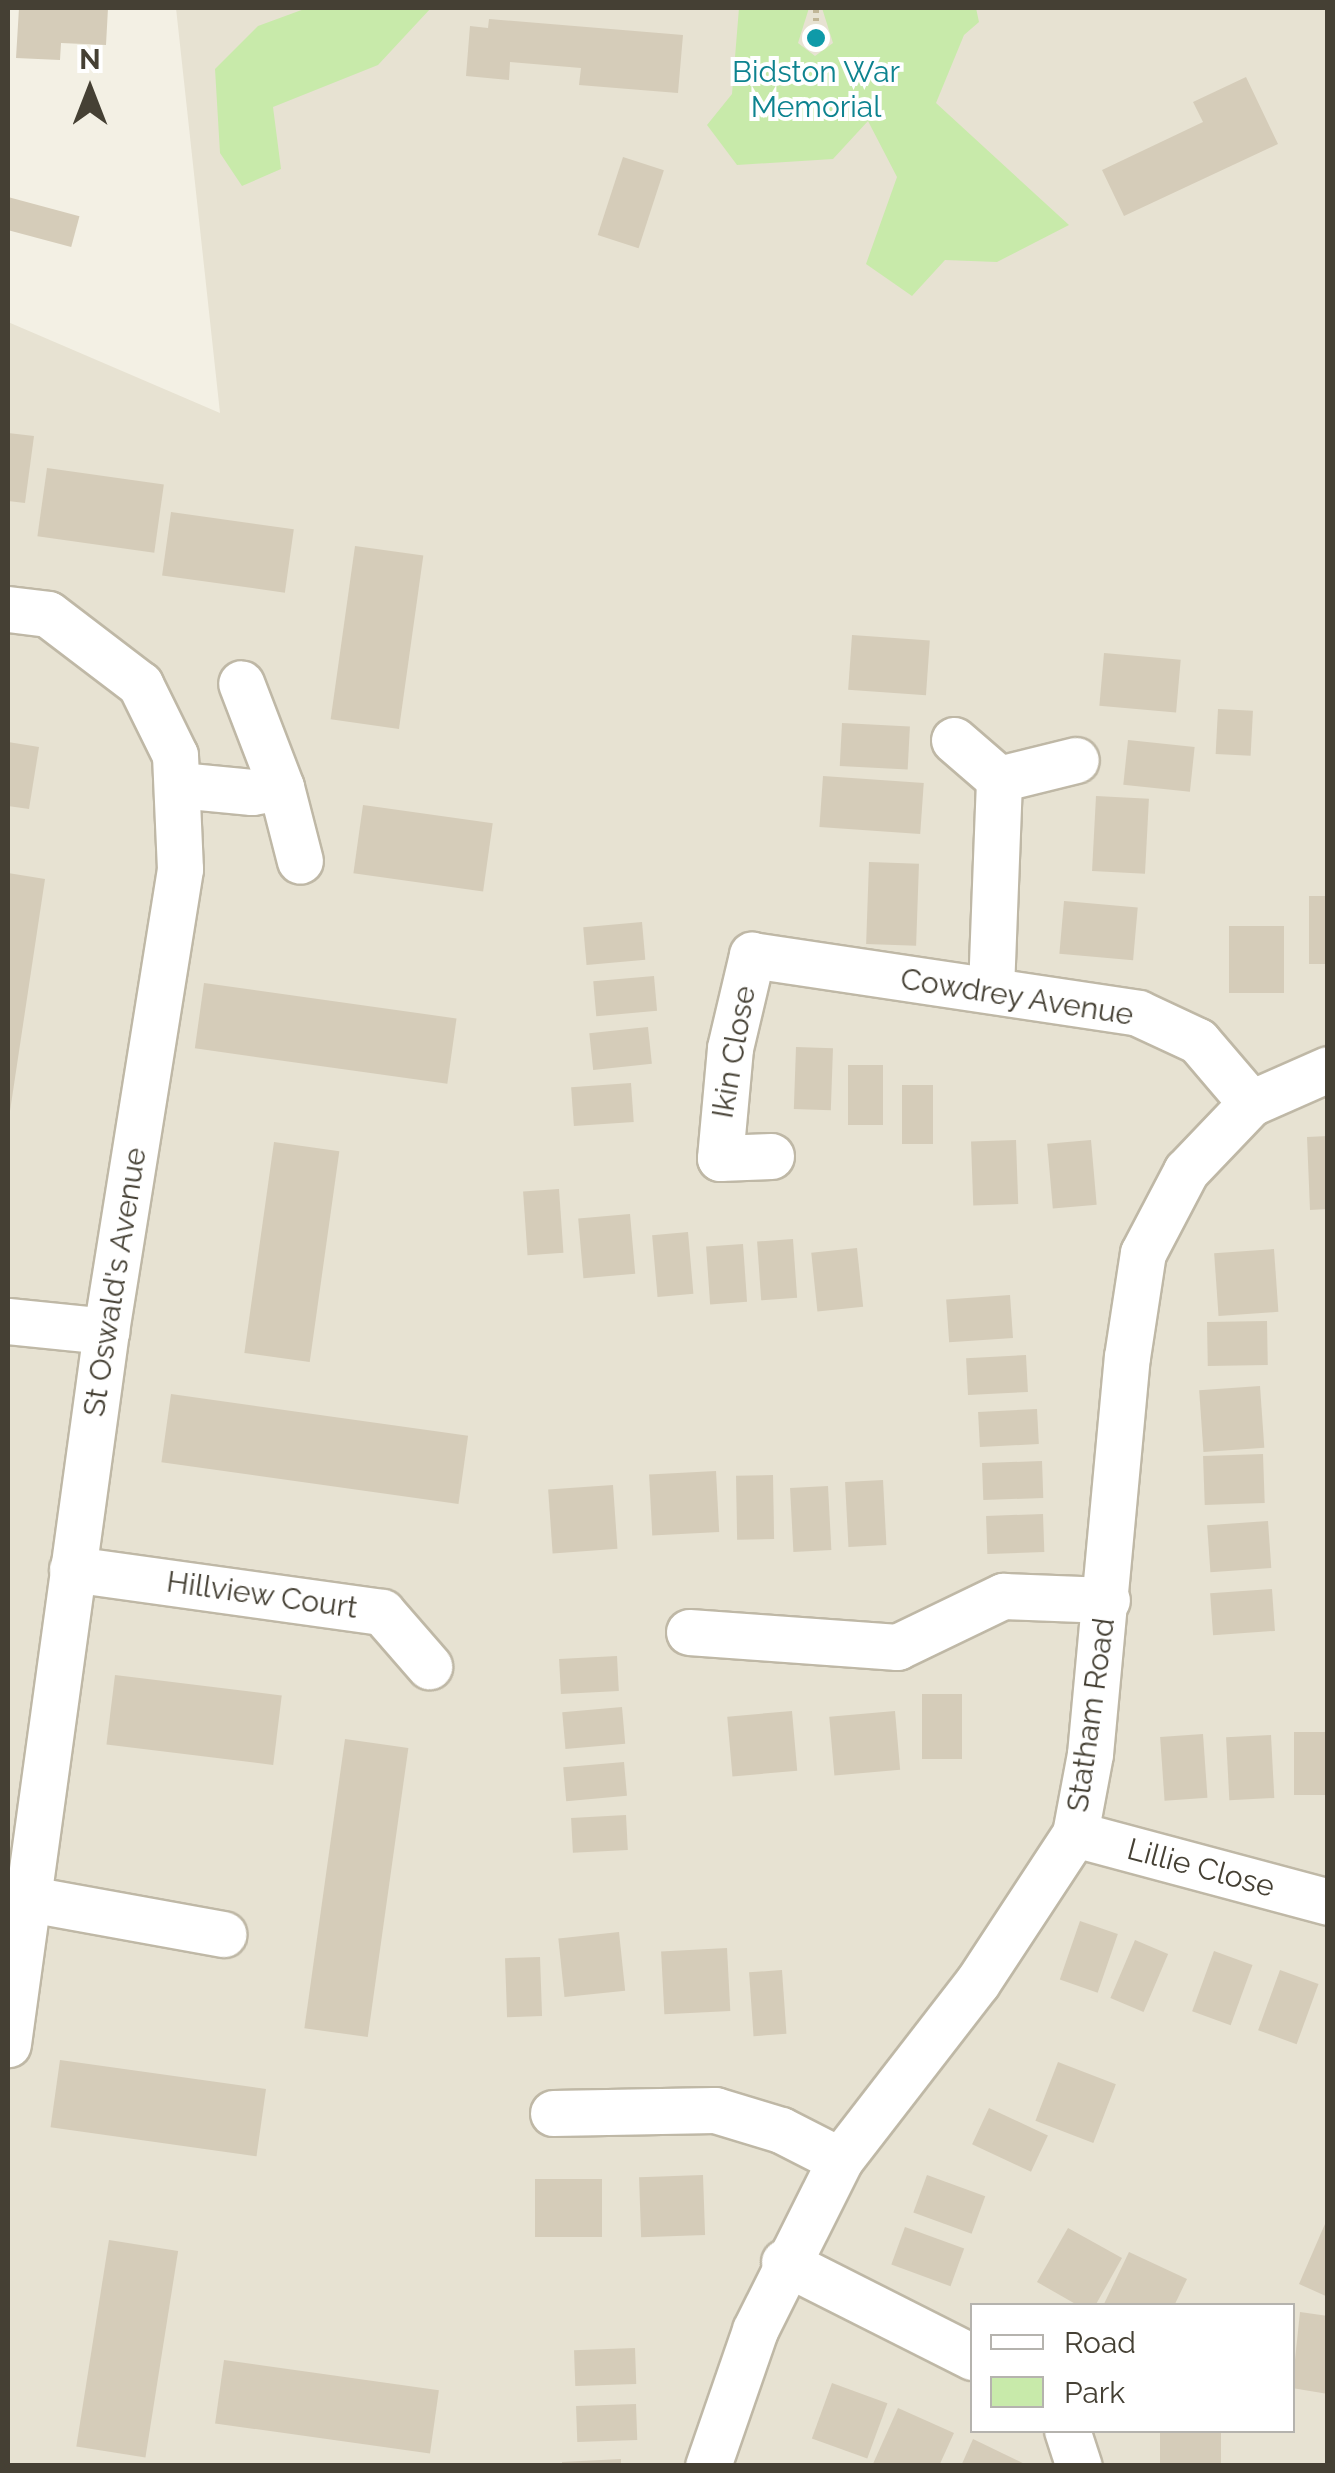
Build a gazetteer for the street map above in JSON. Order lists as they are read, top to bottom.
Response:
{
  "streets": {
    "street": [
      "Cowdrey Avenue",
      "Ikin Close",
      "St Oswald's Avenue",
      "Hillview Court",
      "Statham Road",
      "Lillie Close"
    ]
  },
  "crossings": [
    ["Cowdrey Avenue", "Ikin Close"],
    ["Cowdrey Avenue", "Statham Road"],
    ["St Oswald's Avenue", "Hillview Court"],
    ["Statham Road", "Lillie Close"]
  ],
  "places": ["Bidston War Memorial"],
  "legend": ["Road", "Park"],
  "north": "top"
}
